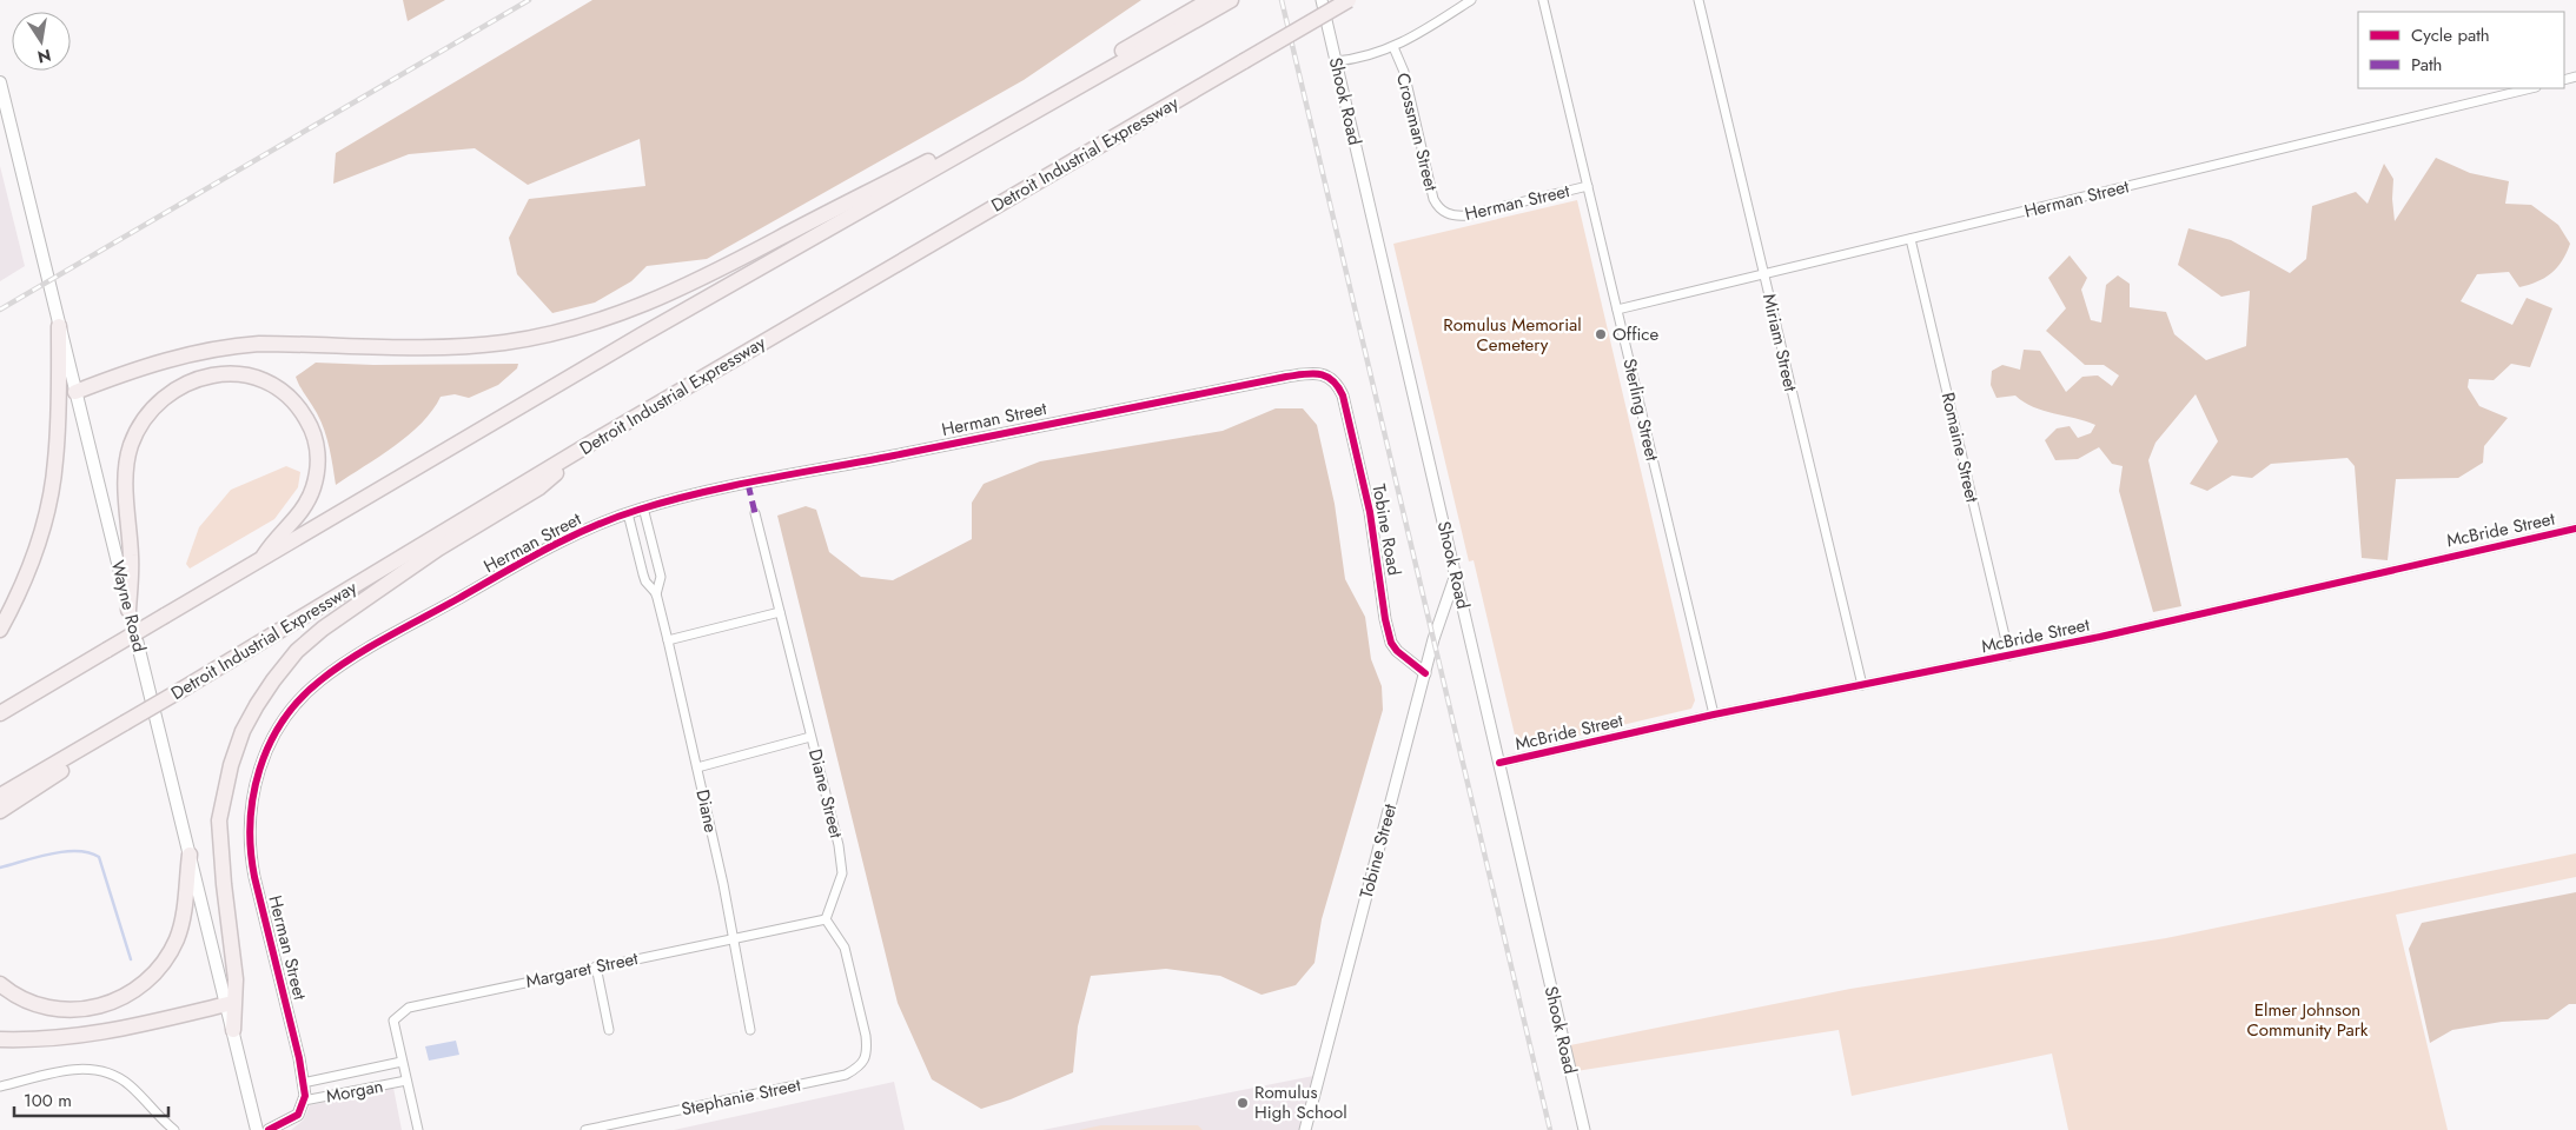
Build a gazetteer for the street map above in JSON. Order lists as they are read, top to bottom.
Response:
{
  "streets": {
    "highway": ["Detroit Industrial Expressway"],
    "main road": ["Wayne Road"],
    "street": [
      "Shook Road",
      "Crossman Street",
      "Herman Street",
      "Miriam Street",
      "Sterling Street",
      "Romaine Street",
      "Tobine Road",
      "McBride Street",
      "Diane Street",
      "Diane",
      "Tobine Street",
      "Margaret Street",
      "Morgan",
      "Stephanie Street"
    ]
  },
  "crossings": [
    ["Shook Road", "McBride Street"],
    ["Shook Road", "Tobine Street"],
    ["Crossman Street", "Herman Street"],
    ["Herman Street", "Miriam Street"],
    ["Herman Street", "Sterling Street"],
    ["Herman Street", "Romaine Street"],
    ["Herman Street", "Tobine Road"],
    ["Herman Street", "Diane"],
    ["Herman Street", "Morgan"],
    ["Miriam Street", "McBride Street"],
    ["Sterling Street", "McBride Street"],
    ["Romaine Street", "McBride Street"],
    ["Tobine Road", "Tobine Street"],
    ["Diane Street", "Margaret Street"],
    ["Diane Street", "Stephanie Street"],
    ["Diane", "Margaret Street"],
    ["Margaret Street", "Morgan"],
    ["Margaret Street", "Stephanie Street"]
  ],
  "parks": ["Romulus Memorial Cemetery", "Elmer Johnson Community Park"],
  "places": ["Office", "Romulus High School"],
  "legend": ["Cycle path", "Path"],
  "scale_bar": "100 m",
  "north": "bottom"
}
